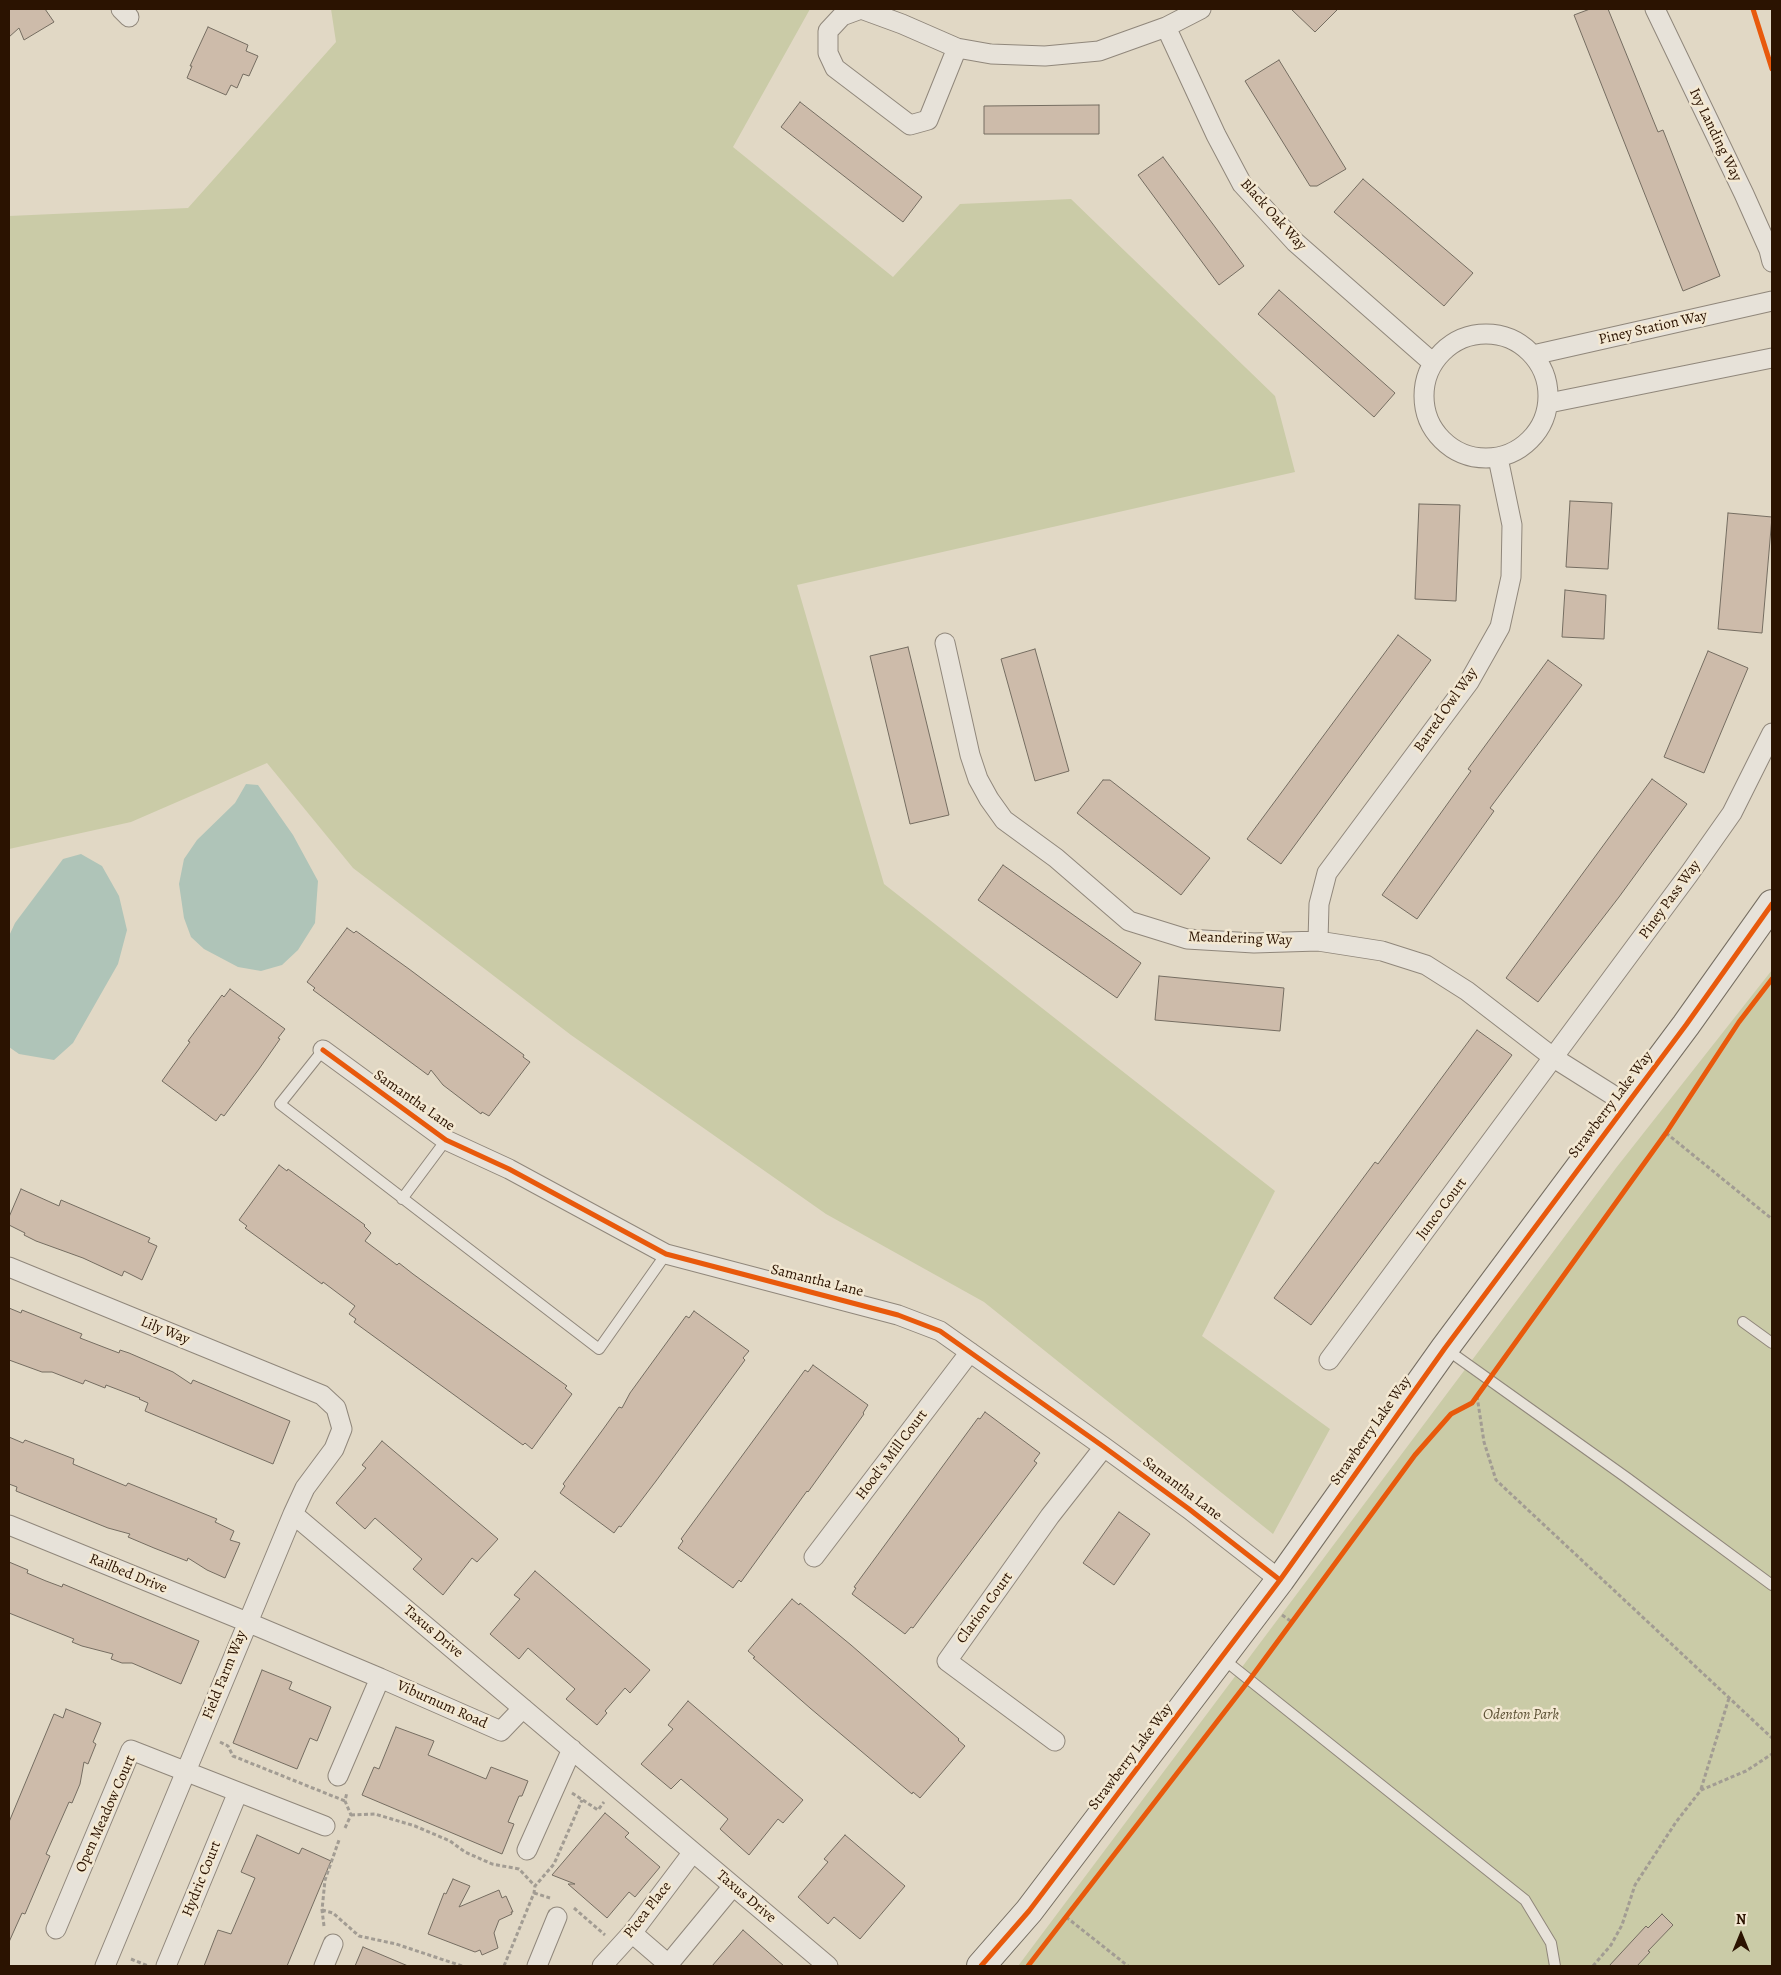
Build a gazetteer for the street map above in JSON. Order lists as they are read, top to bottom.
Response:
{
  "streets": {
    "street": [
      "Ivy Landing Way",
      "Black Oak Way",
      "Piney Station Way",
      "Barred Owl Way",
      "Piney Pass Way",
      "Meandering Way",
      "Samantha Lane",
      "Strawberry Lake Way",
      "Junco Court",
      "Lily Way",
      "Hood's Mill Court",
      "Railbed Drive",
      "Clarion Court",
      "Taxus Drive",
      "Field Farm Way",
      "Viburnum Road",
      "Open Meadow Court",
      "Hydric Court",
      "Picea Place"
    ]
  },
  "crossings": [
    ["Black Oak Way", "Piney Station Way"],
    ["Black Oak Way", "Barred Owl Way"],
    ["Piney Station Way", "Barred Owl Way"],
    ["Barred Owl Way", "Meandering Way"],
    ["Piney Pass Way", "Meandering Way"],
    ["Piney Pass Way", "Junco Court"],
    ["Meandering Way", "Strawberry Lake Way"],
    ["Meandering Way", "Junco Court"],
    ["Samantha Lane", "Strawberry Lake Way"],
    ["Samantha Lane", "Hood's Mill Court"],
    ["Samantha Lane", "Clarion Court"],
    ["Lily Way", "Field Farm Way"],
    ["Railbed Drive", "Field Farm Way"],
    ["Railbed Drive", "Viburnum Road"],
    ["Taxus Drive", "Field Farm Way"],
    ["Taxus Drive", "Viburnum Road"],
    ["Taxus Drive", "Picea Place"],
    ["Field Farm Way", "Viburnum Road"],
    ["Field Farm Way", "Open Meadow Court"]
  ],
  "parks": ["Odenton Park"],
  "north": "top"
}
